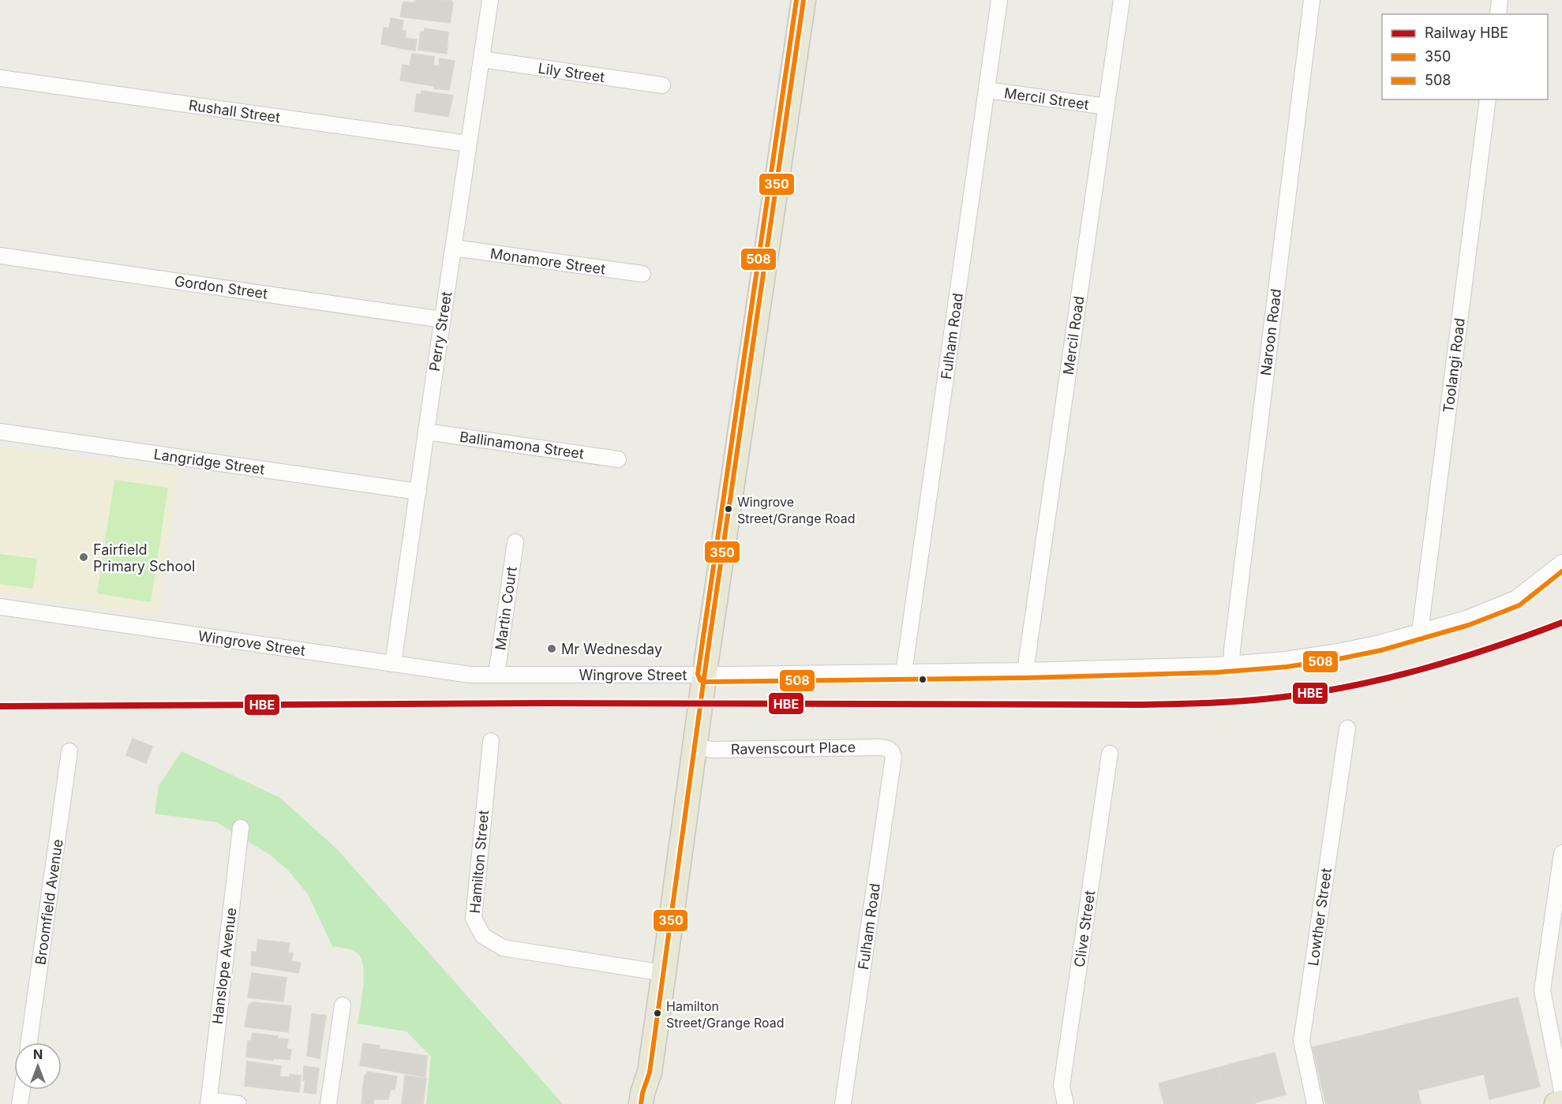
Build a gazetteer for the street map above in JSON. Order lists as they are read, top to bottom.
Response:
{
  "streets": {
    "street": [
      "Lily Street",
      "Mercil Street",
      "Rushall Street",
      "Monamore Street",
      "Gordon Street",
      "Perry Street",
      "Naroon Road",
      "Mercil Road",
      "Fulham Road",
      "Toolangi Road",
      "Ballinamona Street",
      "Langridge Street",
      "Martin Court",
      "Wingrove Street",
      "Ravenscourt Place",
      "Hamilton Street",
      "Broomfield Avenue",
      "Lowther Street",
      "Clive Street",
      "Hanslope Avenue"
    ]
  },
  "crossings": [
    ["Lily Street", "Perry Street"],
    ["Mercil Street", "Mercil Road"],
    ["Mercil Street", "Fulham Road"],
    ["Rushall Street", "Perry Street"],
    ["Monamore Street", "Perry Street"],
    ["Gordon Street", "Perry Street"],
    ["Perry Street", "Ballinamona Street"],
    ["Perry Street", "Langridge Street"],
    ["Perry Street", "Wingrove Street"],
    ["Naroon Road", "Wingrove Street"],
    ["Mercil Road", "Wingrove Street"],
    ["Fulham Road", "Wingrove Street"],
    ["Fulham Road", "Ravenscourt Place"],
    ["Toolangi Road", "Wingrove Street"],
    ["Martin Court", "Wingrove Street"]
  ],
  "places": [
    "Wingrove Street/Grange Road",
    "Fairfield Primary School",
    "Mr Wednesday",
    "Hamilton Street/Grange Road"
  ],
  "lines": ["transit line 350", "transit line 508", "rail line HBE"],
  "legend": ["Railway HBE", "350", "508"],
  "north": "top"
}
